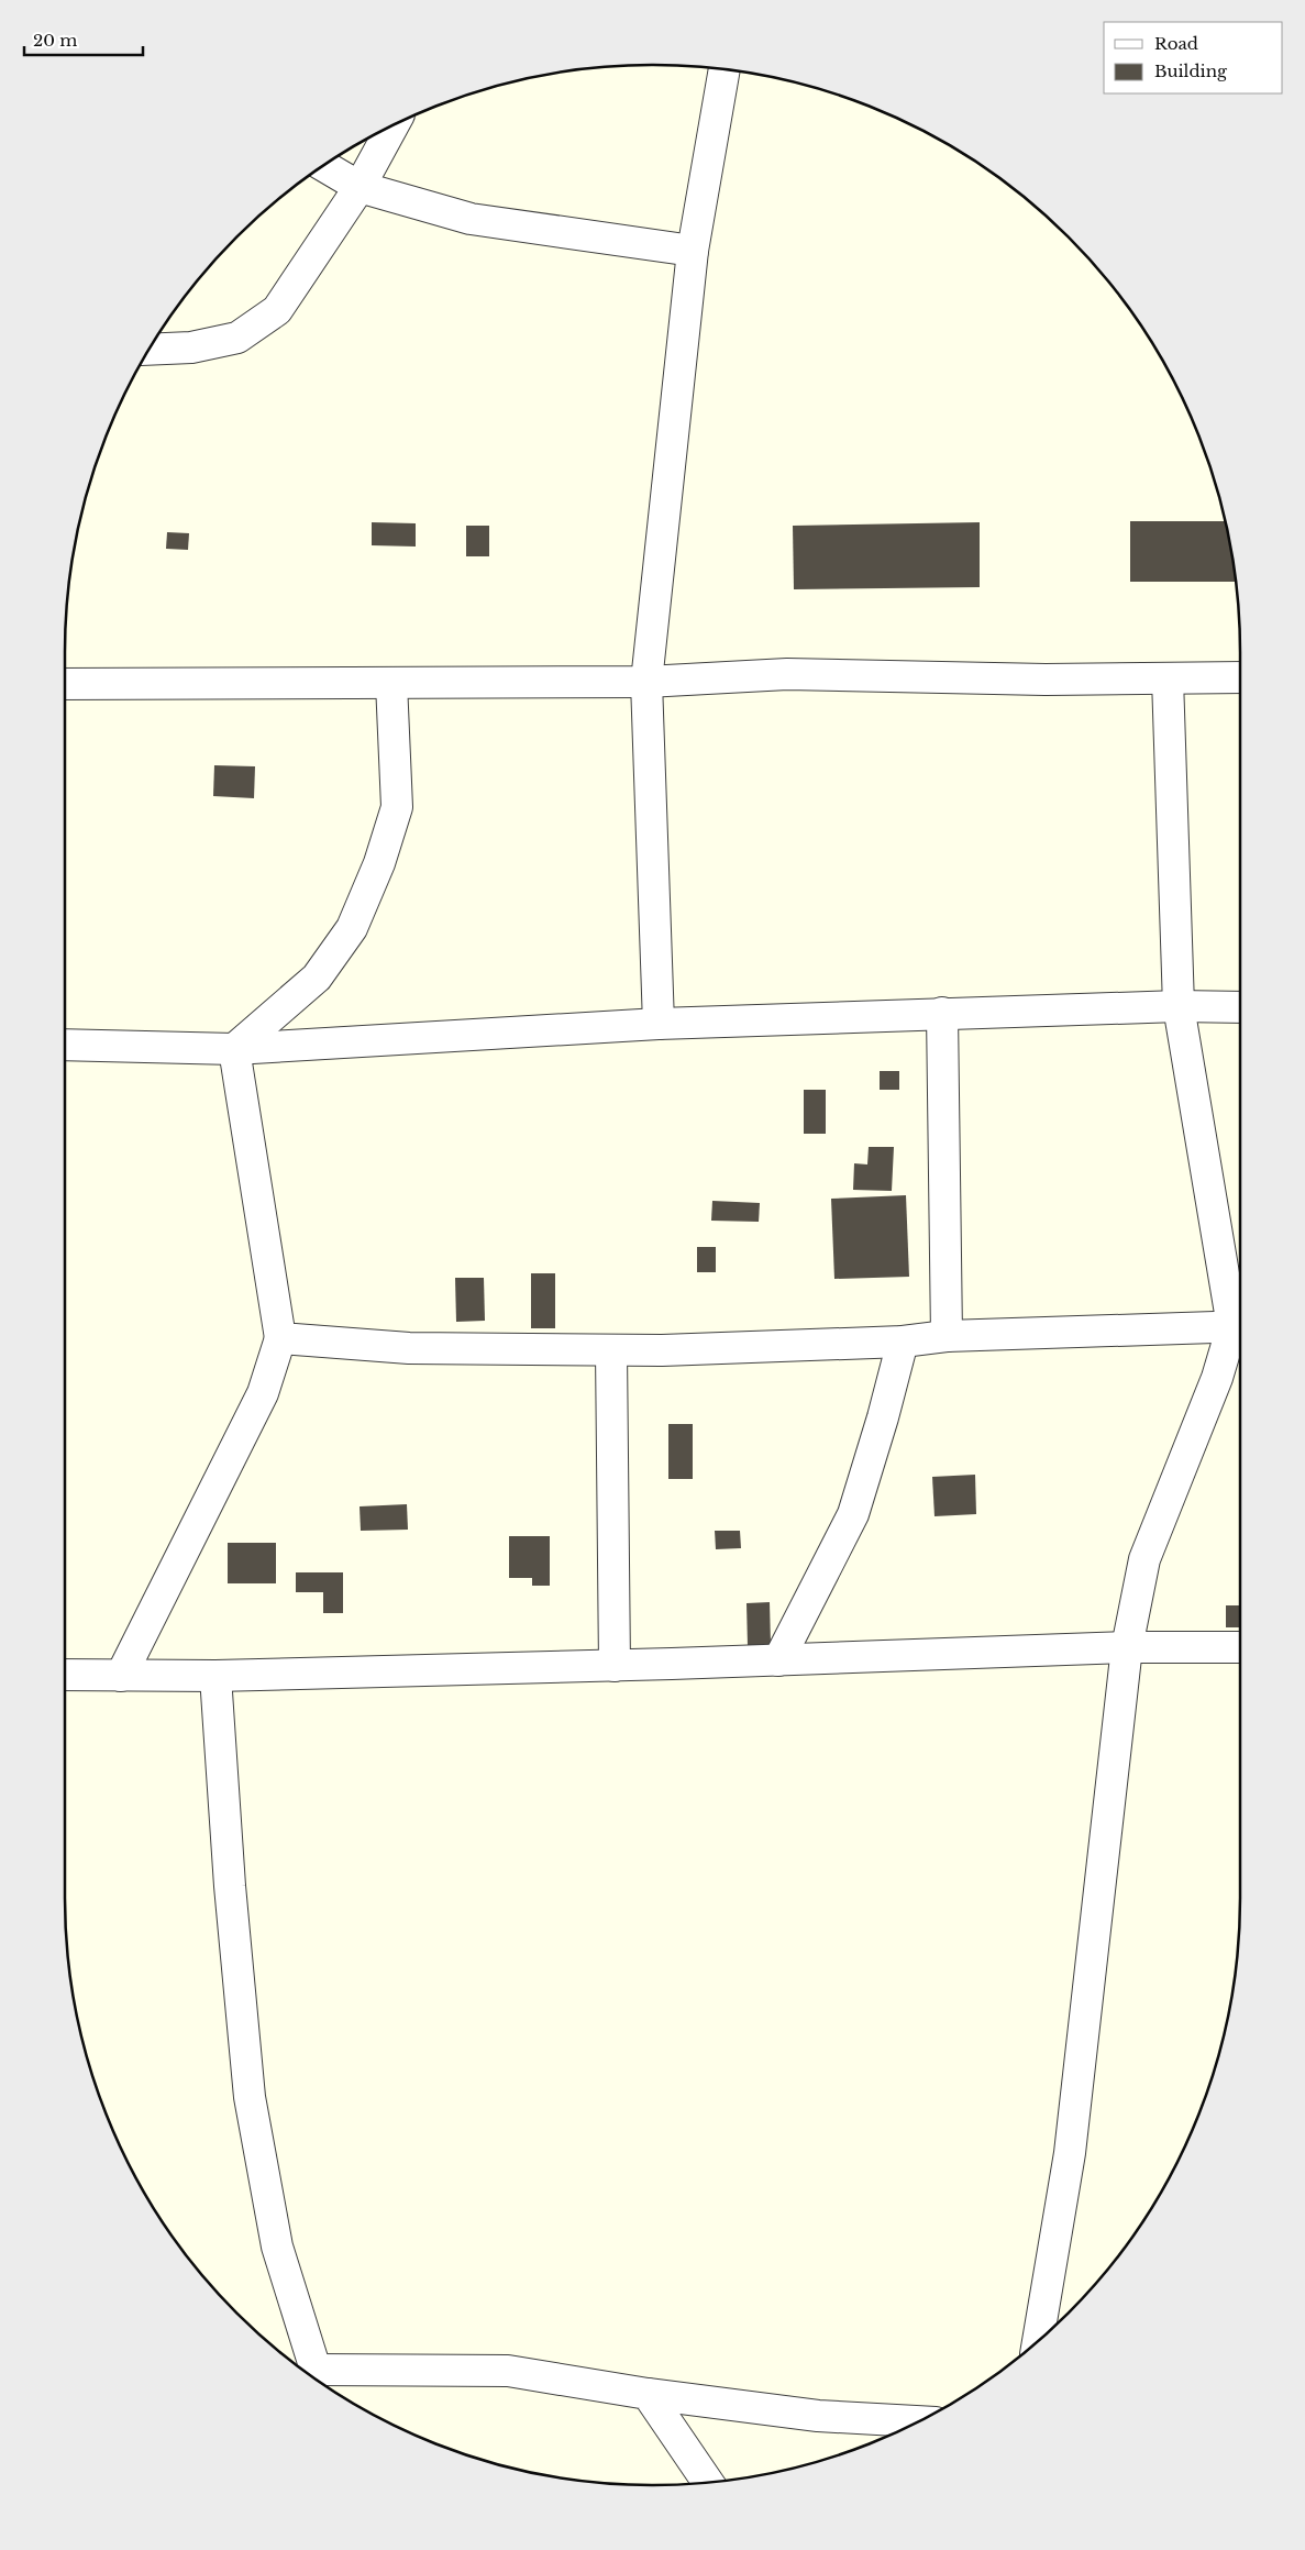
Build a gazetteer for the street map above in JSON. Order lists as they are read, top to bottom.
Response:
{
  "legend": ["Road", "Building"],
  "scale_bar": "20 m"
}
